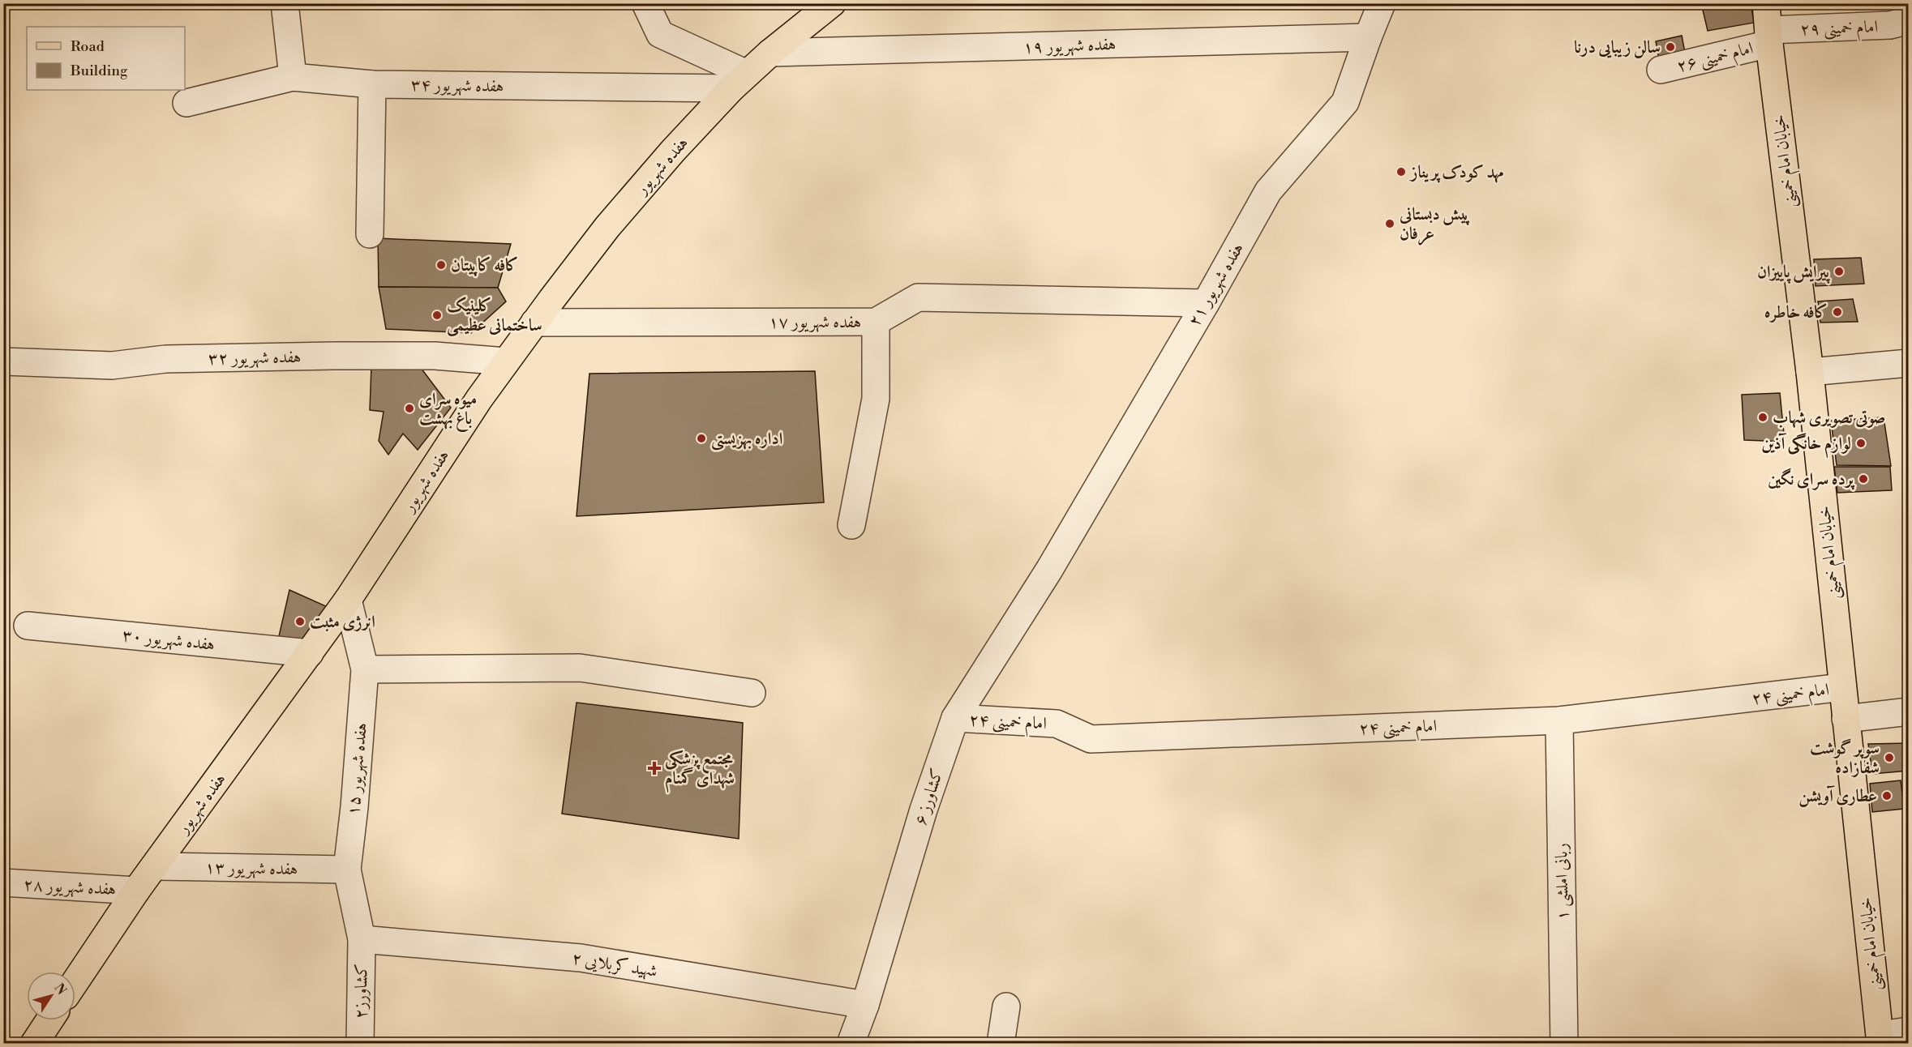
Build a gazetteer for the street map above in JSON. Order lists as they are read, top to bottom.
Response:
{
  "streets": {
    "main road": ["خیابان امام خمینی", "هفده شهریور"],
    "street": [
      "امام خمینی ۲۹",
      "هفده شهریور ۱۹",
      "امام خمینی ۲۶",
      "هفده شهریور ۳۴",
      "هفده شهریور ۲۱",
      "هفده شهریور ۱۷",
      "هفده شهریور ۳۲",
      "هفده شهریور ۳۰",
      "امام خمینی ۲۴",
      "هفده شهریور ۱۵",
      "کشاورز ۶",
      "هفده شهریور ۱۳",
      "ربانی املشی ۱",
      "هفده شهریور ۲۸",
      "شهید کربلایی ۲",
      "کشاورز۲"
    ]
  },
  "crossings": [
    ["امام خمینی ۲۹", "امام خمینی ۲۶"],
    ["امام خمینی ۲۹", "خیابان امام خمینی"],
    ["هفده شهریور ۱۹", "هفده شهریور"],
    ["هفده شهریور ۱۹", "هفده شهریور ۲۱"],
    ["امام خمینی ۲۶", "خیابان امام خمینی"],
    ["هفده شهریور ۳۴", "هفده شهریور"],
    ["خیابان امام خمینی", "امام خمینی ۲۴"],
    ["هفده شهریور", "هفده شهریور ۱۷"],
    ["هفده شهریور", "هفده شهریور ۳۲"],
    ["هفده شهریور", "هفده شهریور ۳۰"],
    ["هفده شهریور", "هفده شهریور ۱۵"],
    ["هفده شهریور", "هفده شهریور ۱۳"],
    ["هفده شهریور", "هفده شهریور ۲۸"],
    ["هفده شهریور ۲۱", "هفده شهریور ۱۷"],
    ["هفده شهریور ۲۱", "کشاورز ۶"],
    ["امام خمینی ۲۴", "کشاورز ۶"],
    ["امام خمینی ۲۴", "ربانی املشی ۱"],
    ["هفده شهریور ۱۵", "هفده شهریور ۱۳"],
    ["هفده شهریور ۱۵", "شهید کربلایی ۲"],
    ["هفده شهریور ۱۵", "کشاورز۲"],
    ["کشاورز ۶", "شهید کربلایی ۲"],
    ["شهید کربلایی ۲", "کشاورز۲"]
  ],
  "places": {
    "other": [
      "سالن زیبایی درنا",
      "مهد کودک پریناز",
      "پیش دبستانی عرفان",
      "کافه کاپیتان",
      "پیرایش پاییزان",
      "کافه خاطره",
      "کلینیک ساختمانی عظیمی",
      "میوه سرای باغ بهشت",
      "صوتی تصویری شهاب",
      "اداره بهزیستی",
      "لوازم خانگی آذین",
      "پرده سرای نگین",
      "انرژی مثبت",
      "سوپر گوشت شفازاده",
      "عطاری آویشن"
    ],
    "health": ["مجتمع پزشکی شهدای گمنام"]
  },
  "legend": ["Road", "Building"],
  "north": "top right"
}
